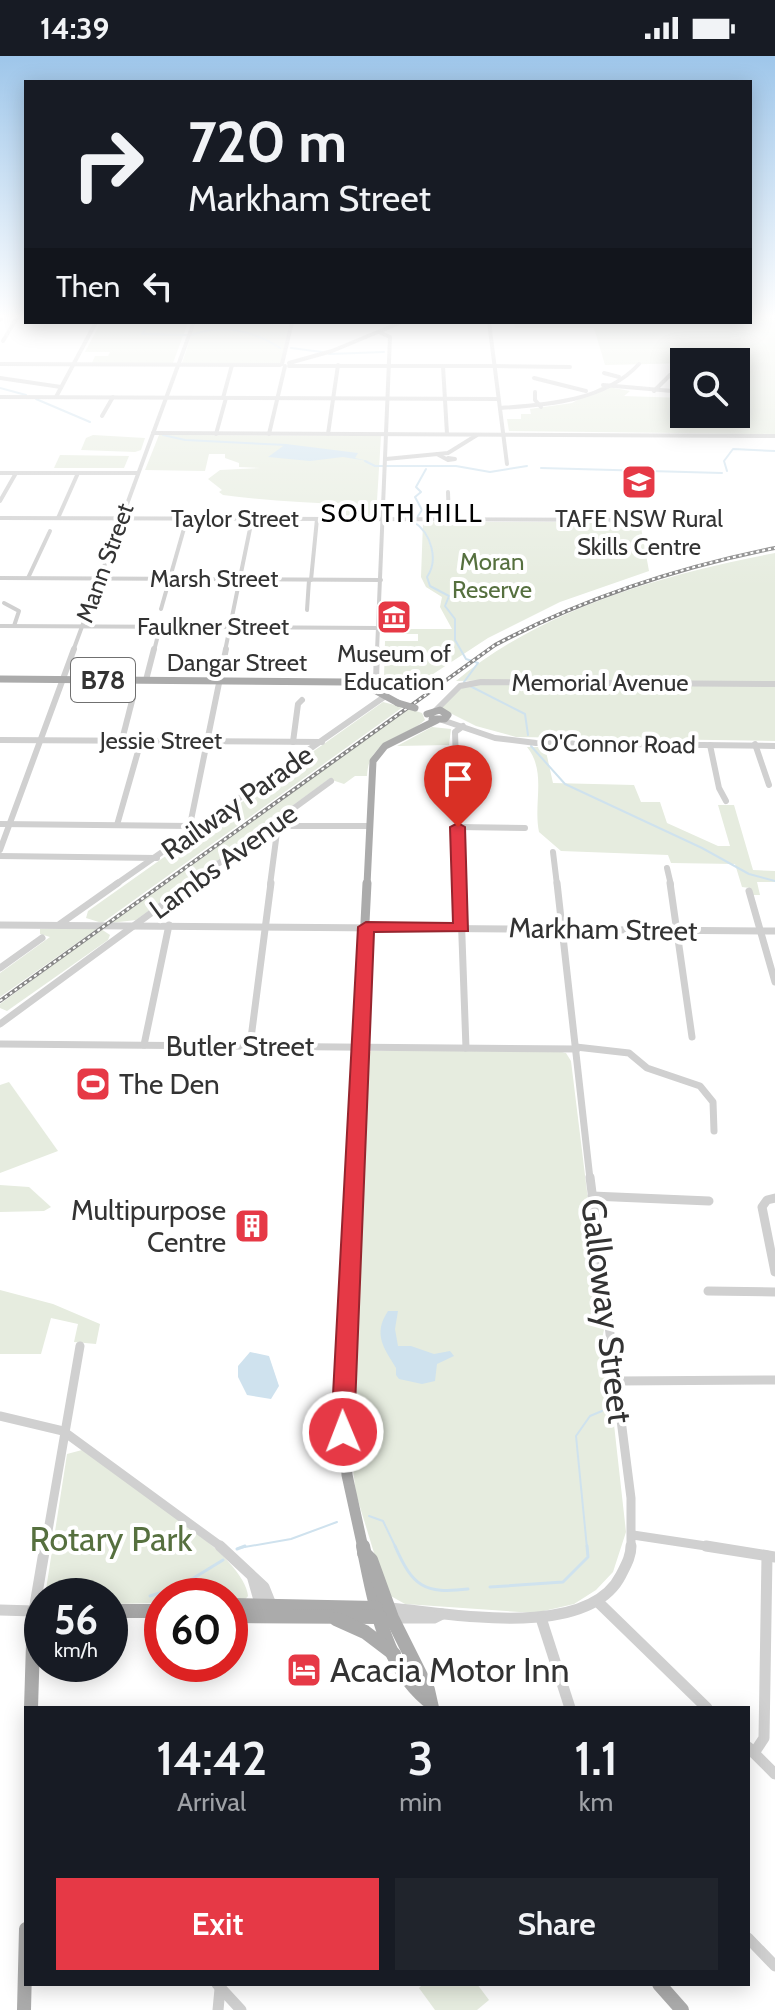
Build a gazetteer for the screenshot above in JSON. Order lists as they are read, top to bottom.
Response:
{
  "streets": {
    "main road": ["Dangar Street", "B78"],
    "street": [
      "Taylor Street",
      "Mann Street",
      "Marsh Street",
      "Faulkner Street",
      "Memorial Avenue",
      "Jessie Street",
      "O'Connor Road",
      "Railway Parade",
      "Lambs Avenue",
      "Markham Street",
      "Butler Street",
      "Galloway Street"
    ]
  },
  "crossings": [
    ["Taylor Street", "Mann Street"],
    ["Mann Street", "Marsh Street"],
    ["Mann Street", "Faulkner Street"],
    ["Mann Street", "Dangar Street"],
    ["Mann Street", "Jessie Street"],
    ["Dangar Street", "Memorial Avenue"],
    ["Dangar Street", "O'Connor Road"],
    ["Dangar Street", "Railway Parade"],
    ["Memorial Avenue", "O'Connor Road"],
    ["Jessie Street", "Railway Parade"],
    ["Railway Parade", "Markham Street"],
    ["Lambs Avenue", "Markham Street"],
    ["Markham Street", "Galloway Street"],
    ["Butler Street", "Galloway Street"]
  ],
  "districts": ["SOUTH HILL"],
  "parks": ["Moran Reserve", "Rotary Park"],
  "places": {
    "school or university": ["TAFE NSW Rural Skills Centre"],
    "museum": ["Museum of Education"],
    "sports": ["The Den"],
    "building": ["Multipurpose Centre"],
    "hotel": ["Acacia Motor Inn"]
  },
  "page": {
    "status": "14:39",
    "turn": ["720 m", "Markham Street"],
    "then": "Then",
    "speed": "56 km/h",
    "limit": "60",
    "eta": [
      "14:42",
      "Arrival",
      "3",
      "min",
      "1.1",
      "km"
    ],
    "buttons": ["Exit", "Share"]
  }
}
